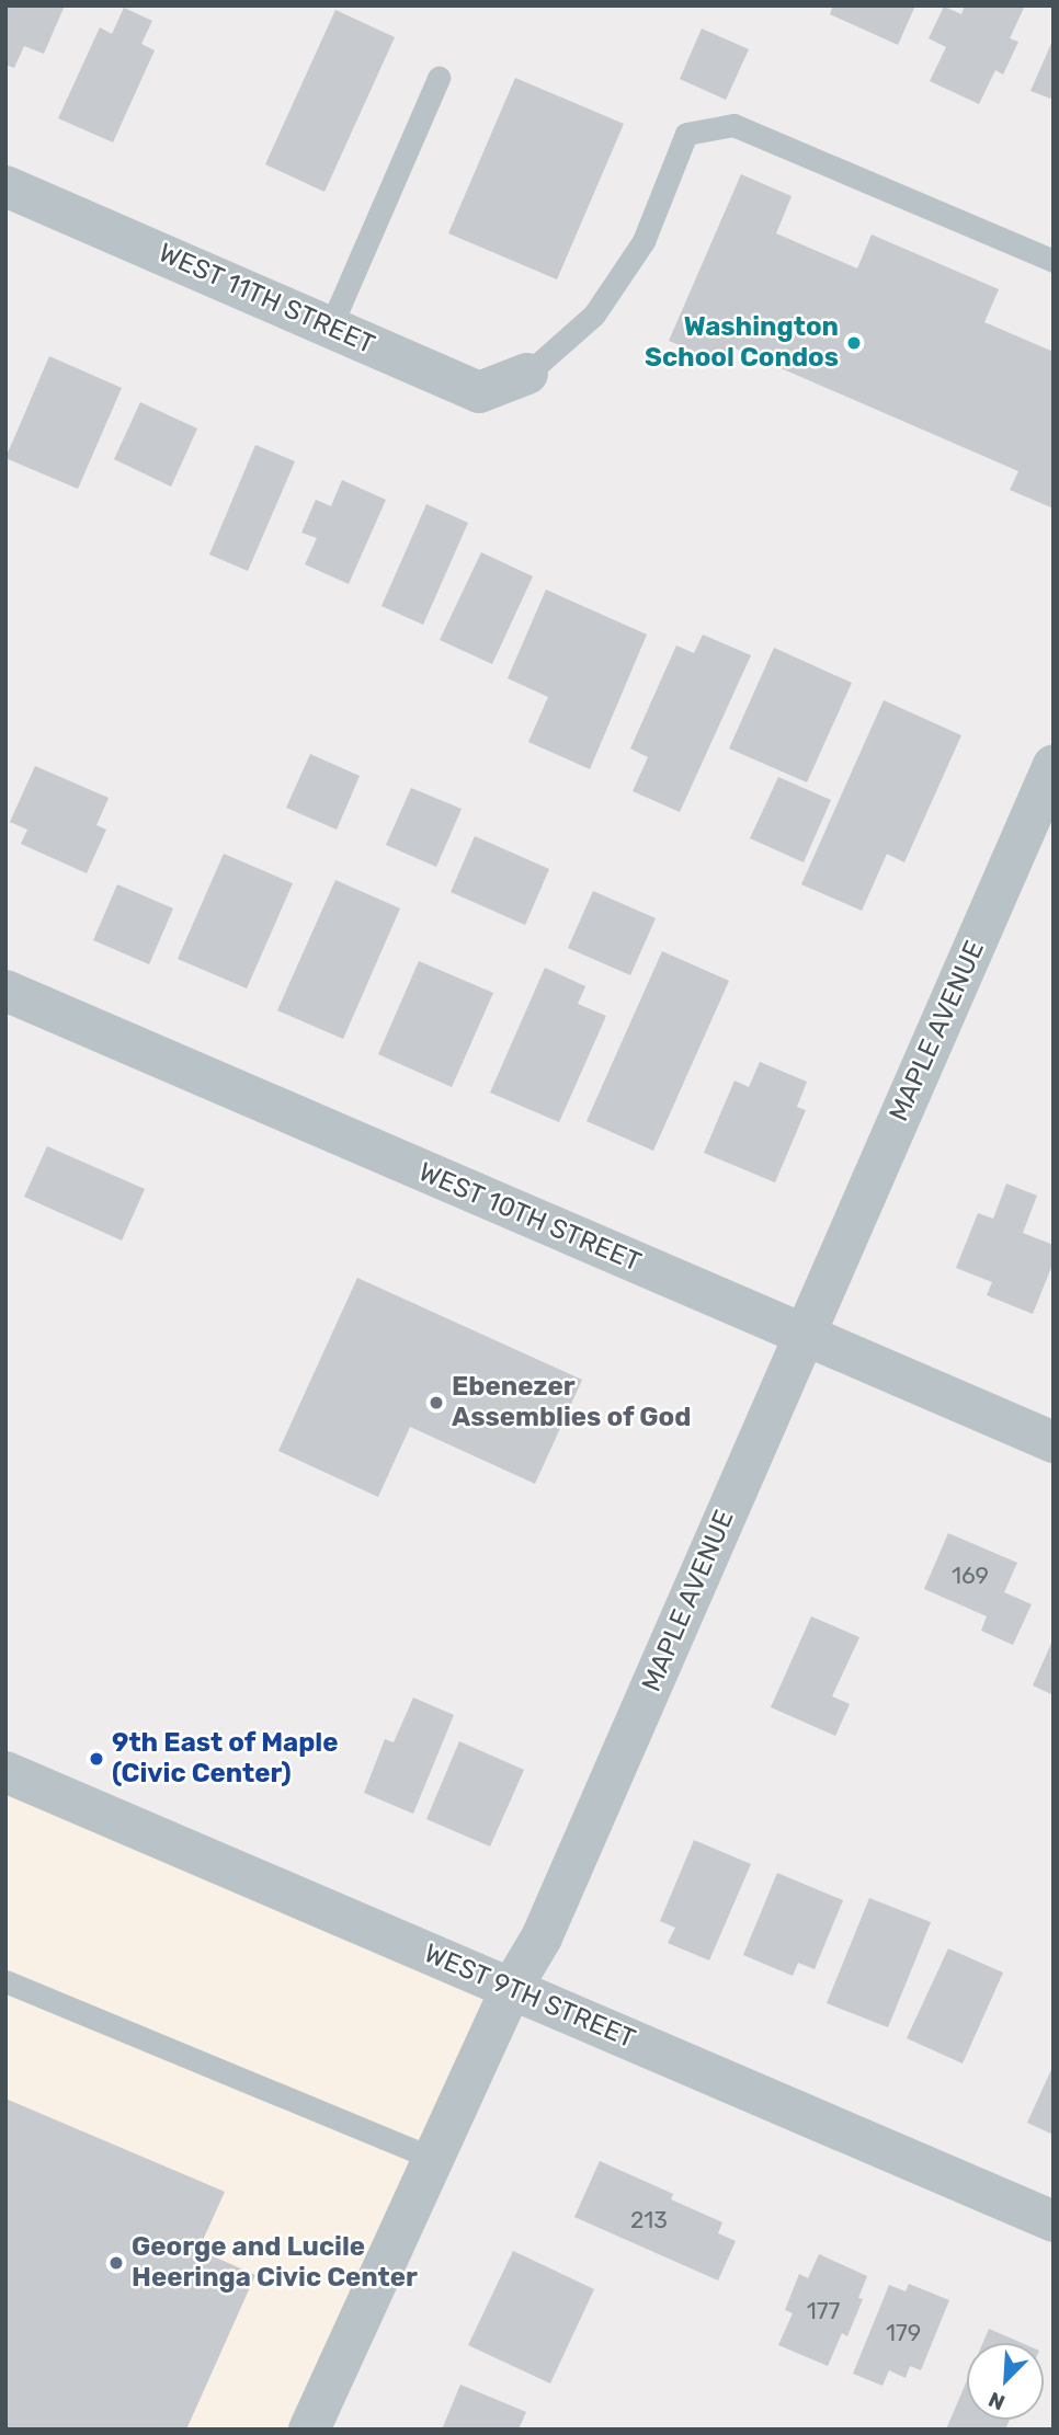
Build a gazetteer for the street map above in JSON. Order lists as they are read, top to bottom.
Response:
{
  "streets": {
    "street": [
      "WEST 11TH STREET",
      "MAPLE AVENUE",
      "WEST 10TH STREET",
      "WEST 9TH STREET"
    ]
  },
  "crossings": [
    ["MAPLE AVENUE", "WEST 10TH STREET"],
    ["MAPLE AVENUE", "WEST 9TH STREET"]
  ],
  "places": [
    "Washington School Condos",
    "Ebenezer Assemblies of God",
    "9th East of Maple (Civic Center)",
    "George and Lucile Heeringa Civic Center"
  ],
  "house_numbers": [
    "169",
    "213",
    "177",
    "179"
  ],
  "north": "bottom left"
}
